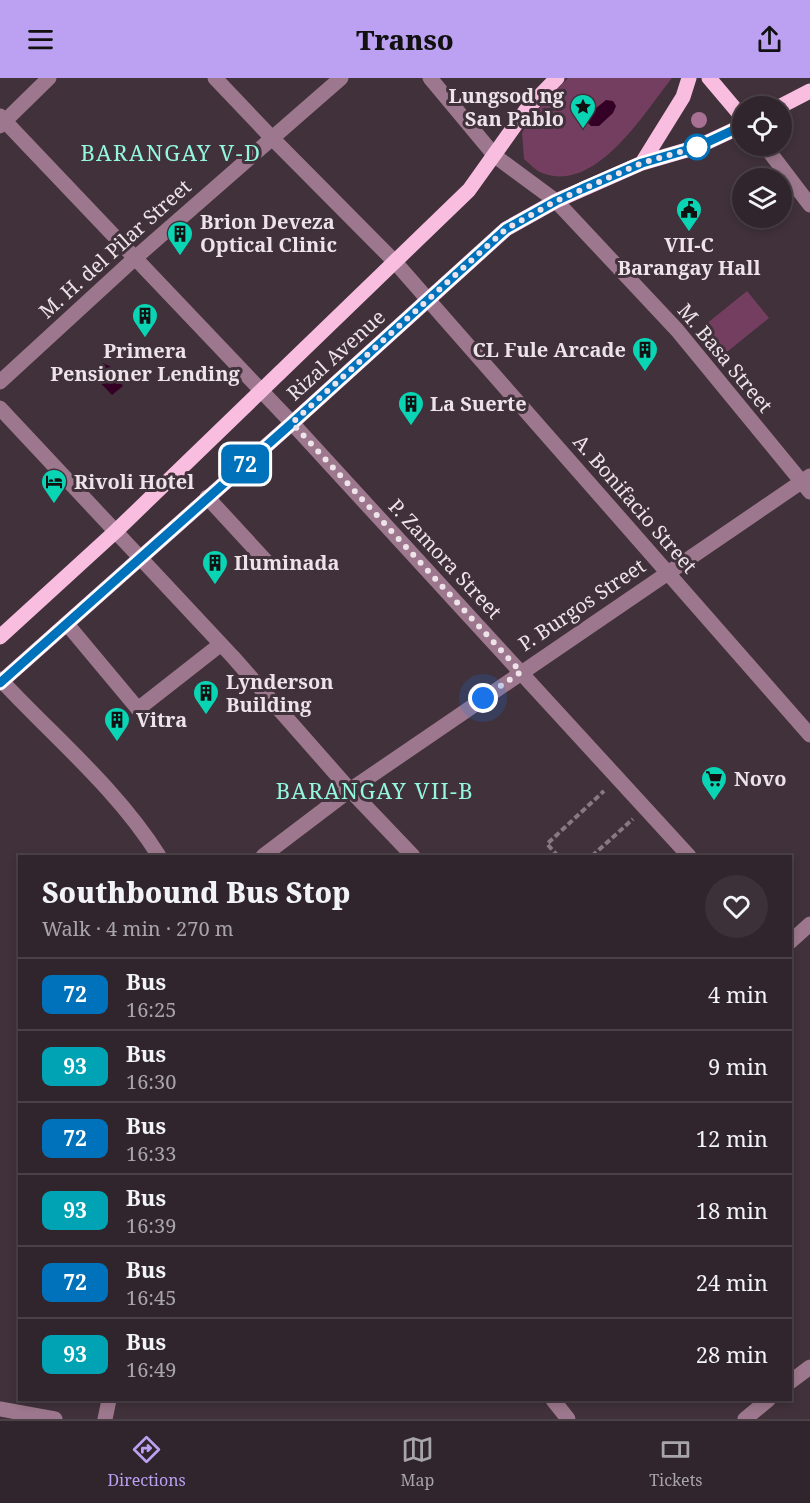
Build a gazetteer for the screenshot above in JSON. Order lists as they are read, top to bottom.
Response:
{
  "streets": {
    "main road": ["Rizal Avenue"],
    "street": [
      "M. H. del Pilar Street",
      "M. Basa Street",
      "A. Bonifacio Street",
      "P. Zamora Street",
      "P. Burgos Street"
    ]
  },
  "crossings": [
    ["M. H. del Pilar Street", "A. Bonifacio Street"],
    ["M. H. del Pilar Street", "P. Zamora Street"],
    ["Rizal Avenue", "M. Basa Street"],
    ["Rizal Avenue", "A. Bonifacio Street"],
    ["Rizal Avenue", "P. Zamora Street"],
    ["M. Basa Street", "P. Burgos Street"],
    ["A. Bonifacio Street", "P. Burgos Street"],
    ["P. Zamora Street", "P. Burgos Street"]
  ],
  "districts": ["BARANGAY V-D", "BARANGAY VII-B"],
  "places": {
    "place": ["Lungsod ng San Pablo"],
    "public building": ["VII-C Barangay Hall"],
    "building": [
      "Brion Deveza Optical Clinic",
      "Primera Pensioner Lending",
      "CL Fule Arcade",
      "La Suerte",
      "Iluminada",
      "Lynderson Building",
      "Vitra"
    ],
    "hotel": ["Rivoli Hotel"],
    "supermarket": ["Novo"]
  },
  "lines": ["bus line 72"],
  "page": {
    "header": "Transo",
    "on_map": "72",
    "heading": ["Southbound Bus Stop", "Walk · 4 min · 270 m"],
    "list": [
      {
        "mark": "72",
        "name": "Bus",
        "note": "16:25",
        "value": "4 min"
      },
      {
        "mark": "93",
        "name": "Bus",
        "note": "16:30",
        "value": "9 min"
      },
      {
        "mark": "72",
        "name": "Bus",
        "note": "16:33",
        "value": "12 min"
      },
      {
        "mark": "93",
        "name": "Bus",
        "note": "16:39",
        "value": "18 min"
      },
      {
        "mark": "72",
        "name": "Bus",
        "note": "16:45",
        "value": "24 min"
      },
      {
        "mark": "93",
        "name": "Bus",
        "note": "16:49",
        "value": "28 min"
      }
    ],
    "tabs": ["Directions", "Map", "Tickets"]
  }
}
